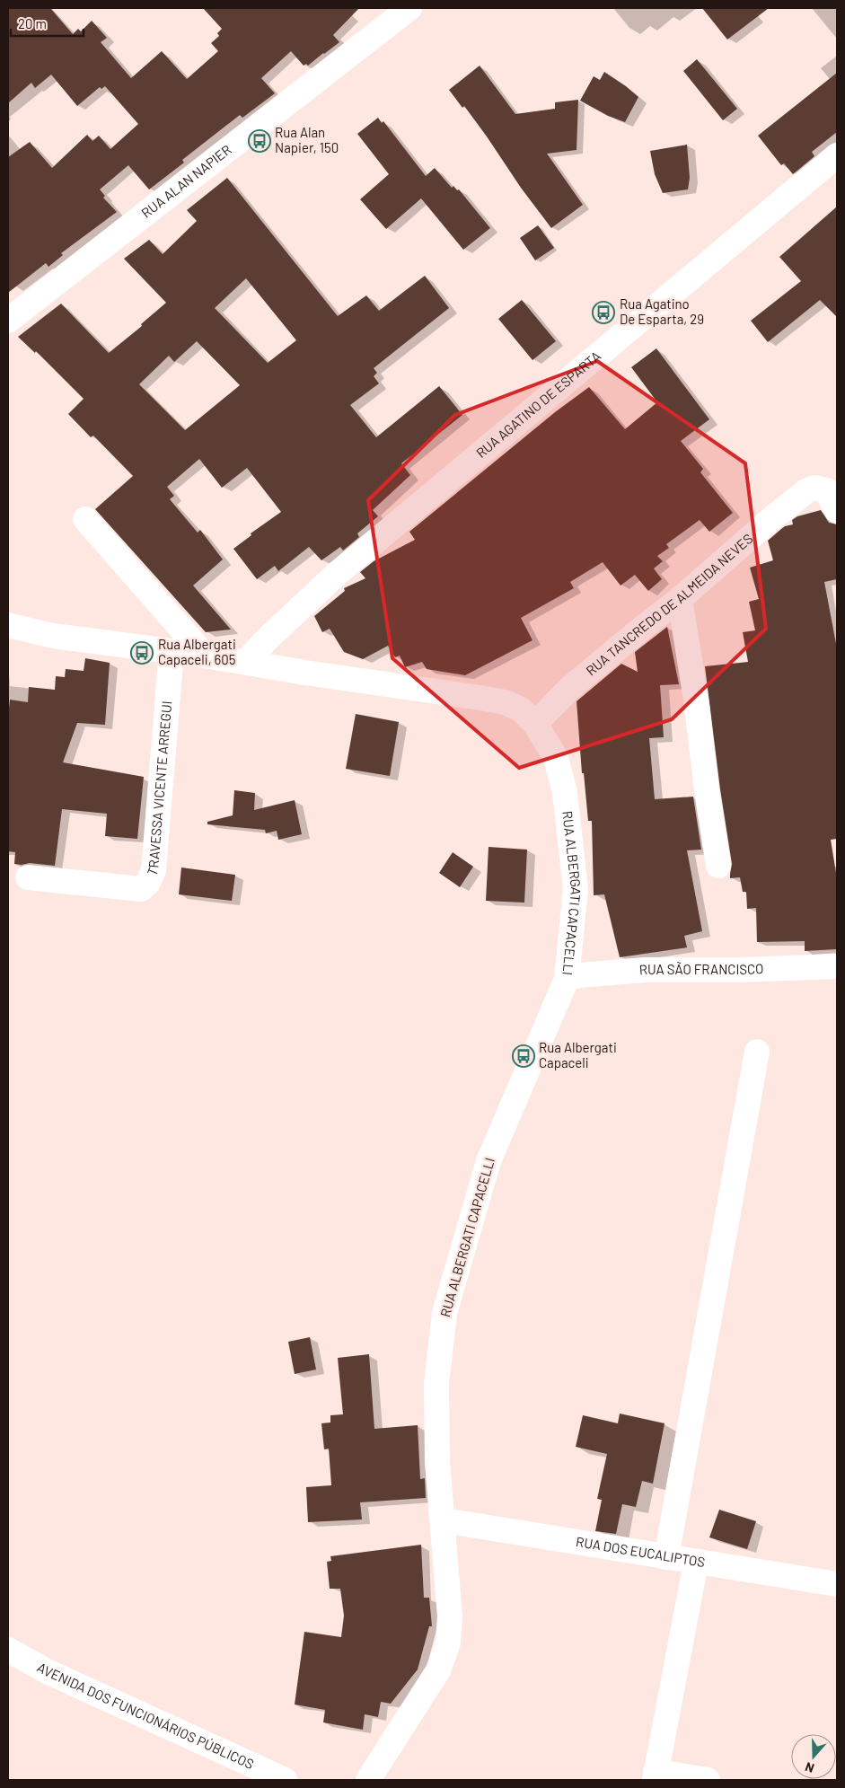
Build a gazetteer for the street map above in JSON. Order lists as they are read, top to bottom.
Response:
{
  "streets": {
    "street": [
      "RUA ALAN NAPIER",
      "RUA AGATINO DE ESPARTA",
      "RUA TANCREDO DE ALMEIDA NEVES",
      "TRAVESSA VICENTE ARREGUI",
      "RUA ALBERGATI CAPACELLI",
      "RUA SÃO FRANCISCO",
      "RUA DOS EUCALIPTOS",
      "AVENIDA DOS FUNCIONÁRIOS PÚBLICOS"
    ]
  },
  "crossings": [
    ["RUA AGATINO DE ESPARTA", "RUA ALBERGATI CAPACELLI"],
    ["RUA TANCREDO DE ALMEIDA NEVES", "RUA ALBERGATI CAPACELLI"],
    ["TRAVESSA VICENTE ARREGUI", "RUA ALBERGATI CAPACELLI"],
    ["RUA ALBERGATI CAPACELLI", "RUA SÃO FRANCISCO"],
    ["RUA ALBERGATI CAPACELLI", "RUA DOS EUCALIPTOS"]
  ],
  "places": {
    "bus stop": [
      "Rua Alan Napier, 150",
      "Rua Agatino De Esparta, 29",
      "Rua Albergati Capaceli, 605",
      "Rua Albergati Capaceli"
    ]
  },
  "scale_bar": "20 m",
  "north": "bottom"
}
